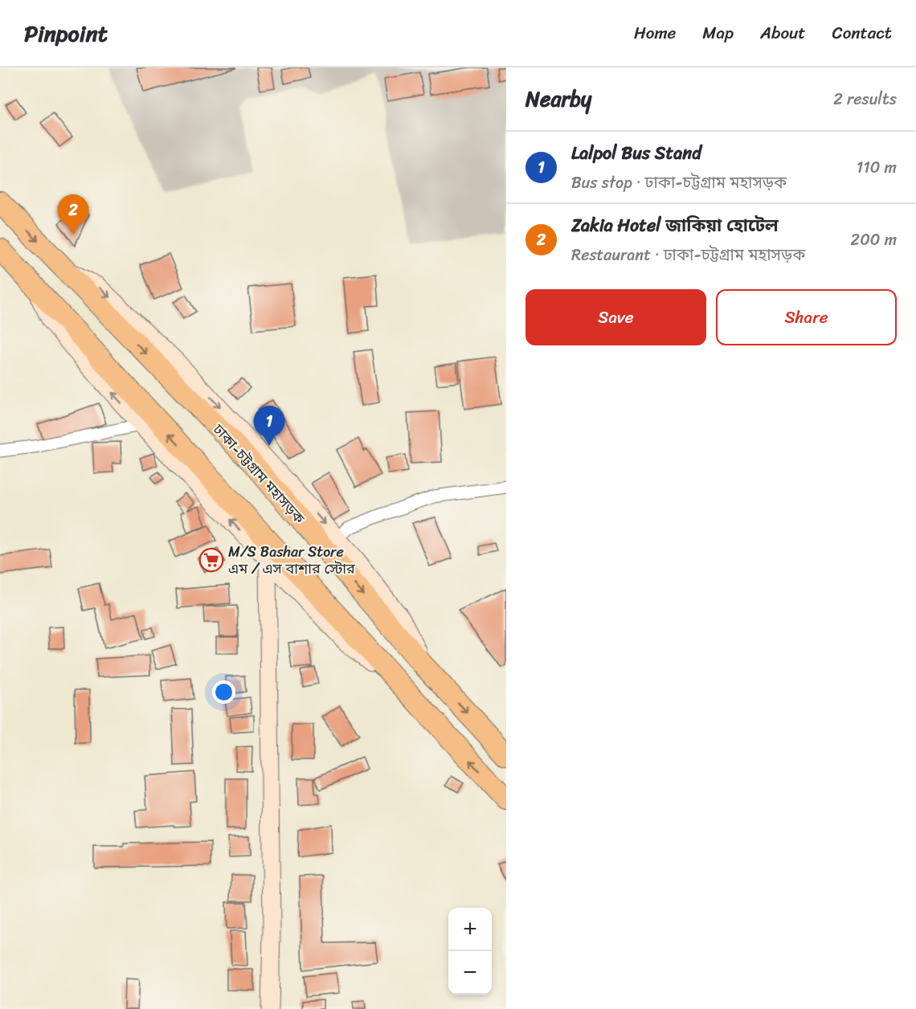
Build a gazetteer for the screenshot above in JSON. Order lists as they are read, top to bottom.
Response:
{
  "streets": {
    "highway": ["ঢাকা-চট্টগ্রাম মহাসড়ক"]
  },
  "places": {
    "supermarket": ["M/S Bashar Store এম / এস বাশার স্টোর"]
  },
  "page": {
    "header": "Pinpoint",
    "nav": [
      "Home",
      "Map",
      "About",
      "Contact"
    ],
    "heading": ["Nearby", "2 results"],
    "list": [
      {
        "mark": "1",
        "name": "Lalpol Bus Stand",
        "note": "Bus stop · ঢাকা-চট্টগ্রাম মহাসড়ক",
        "value": "110 m"
      },
      {
        "mark": "2",
        "name": "Zakia Hotel জাকিয়া হোটেল",
        "note": "Restaurant · ঢাকা-চট্টগ্রাম মহাসড়ক",
        "value": "200 m"
      }
    ],
    "pins": ["2", "1"],
    "buttons": ["Save", "Share"],
    "map_buttons": ["+", "−"]
  }
}
